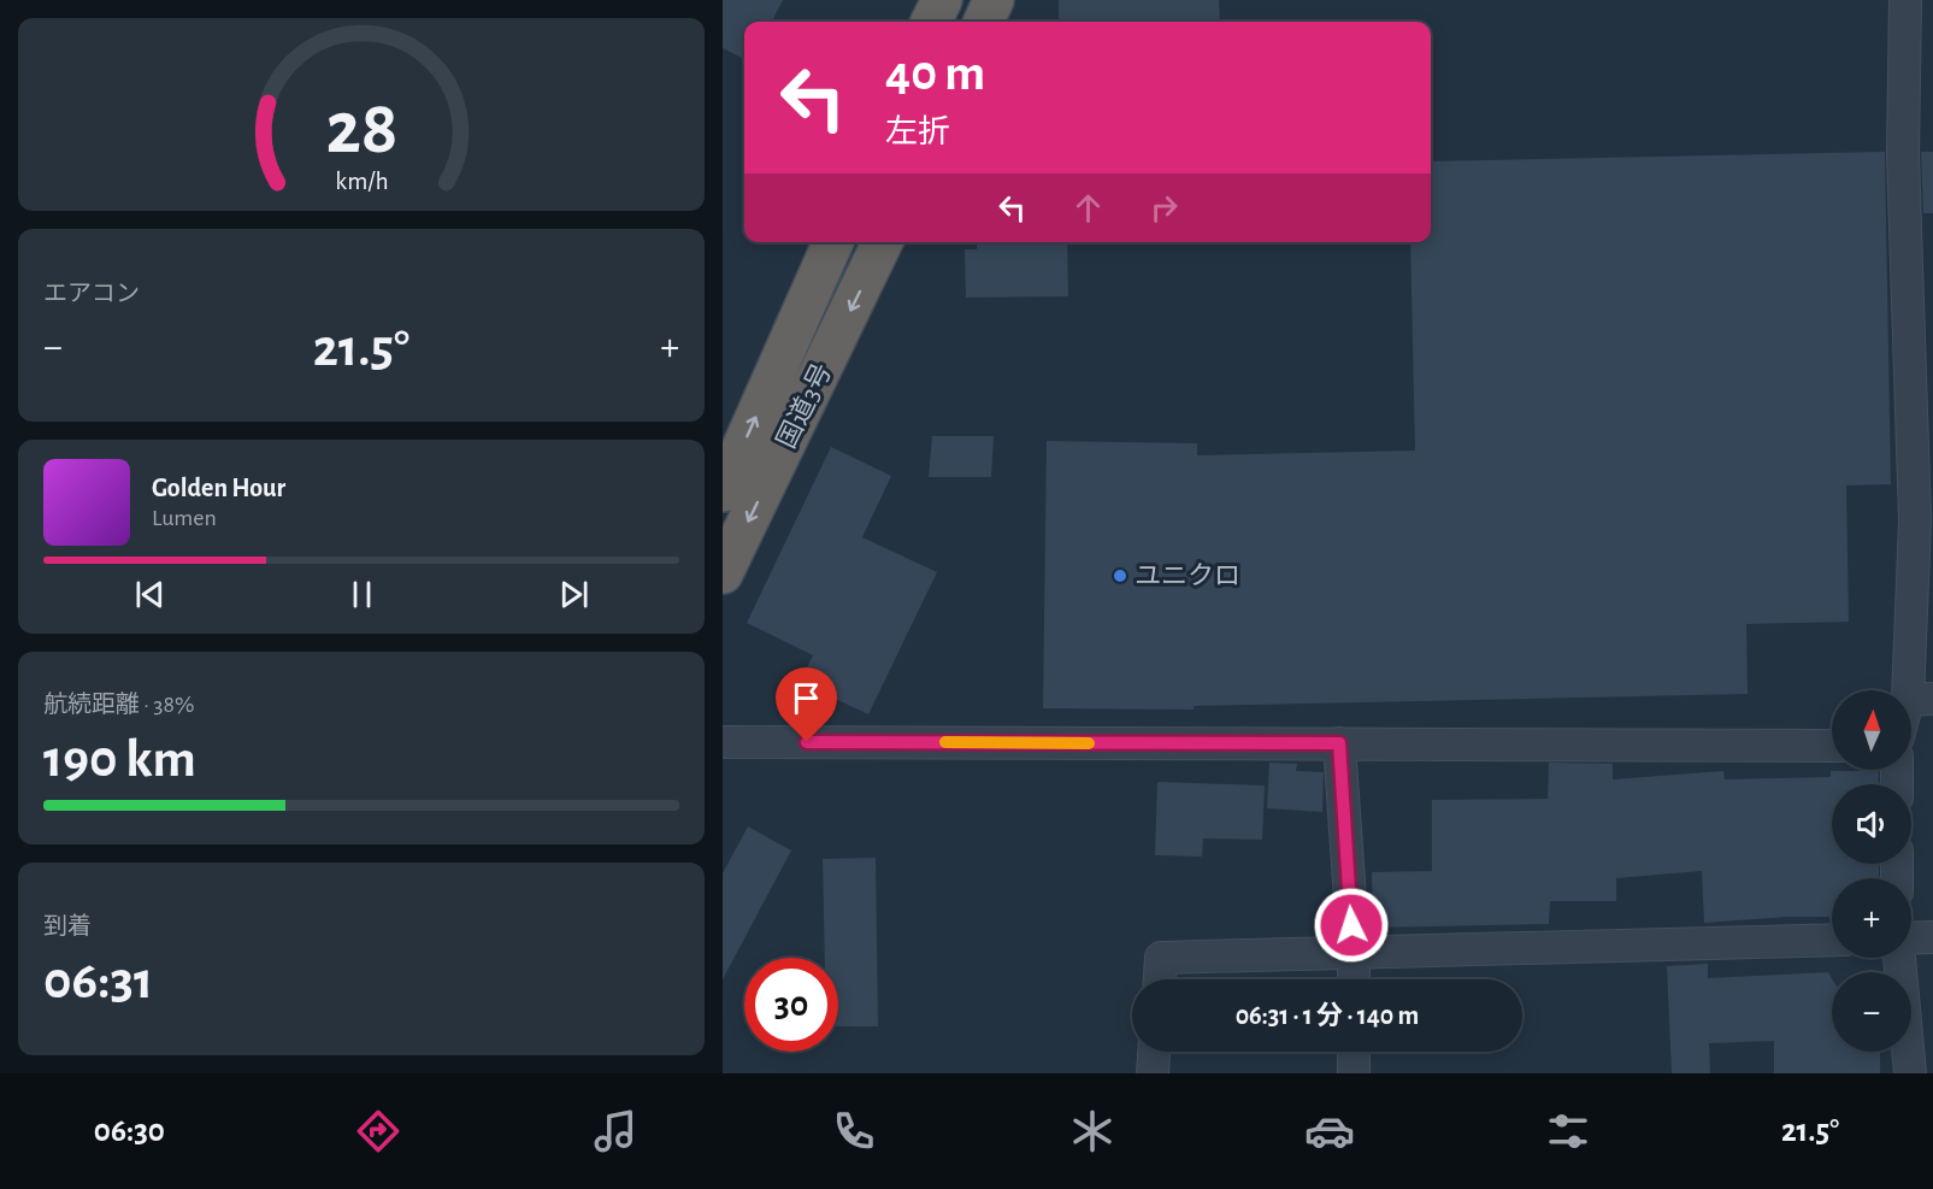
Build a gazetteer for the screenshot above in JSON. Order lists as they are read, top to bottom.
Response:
{
  "streets": {
    "highway": ["国道3号"]
  },
  "places": ["ユニクロ"],
  "north": "top",
  "page": {
    "turn": ["40 m", "左折"],
    "tile": [
      "エアコン",
      ["航続距離 · 38%", "190 km"],
      ["到着", "06:31"]
    ],
    "heat": ["−", "21.5°", "+"],
    "song": ["Golden Hour", "Lumen"],
    "map_buttons": ["+", "−"],
    "limit": "30",
    "trip": "06:31 · 1 分 · 140 m",
    "tabs": ["06:30", "21.5°"],
    "gauge": ["28", "km/h"]
  }
}
